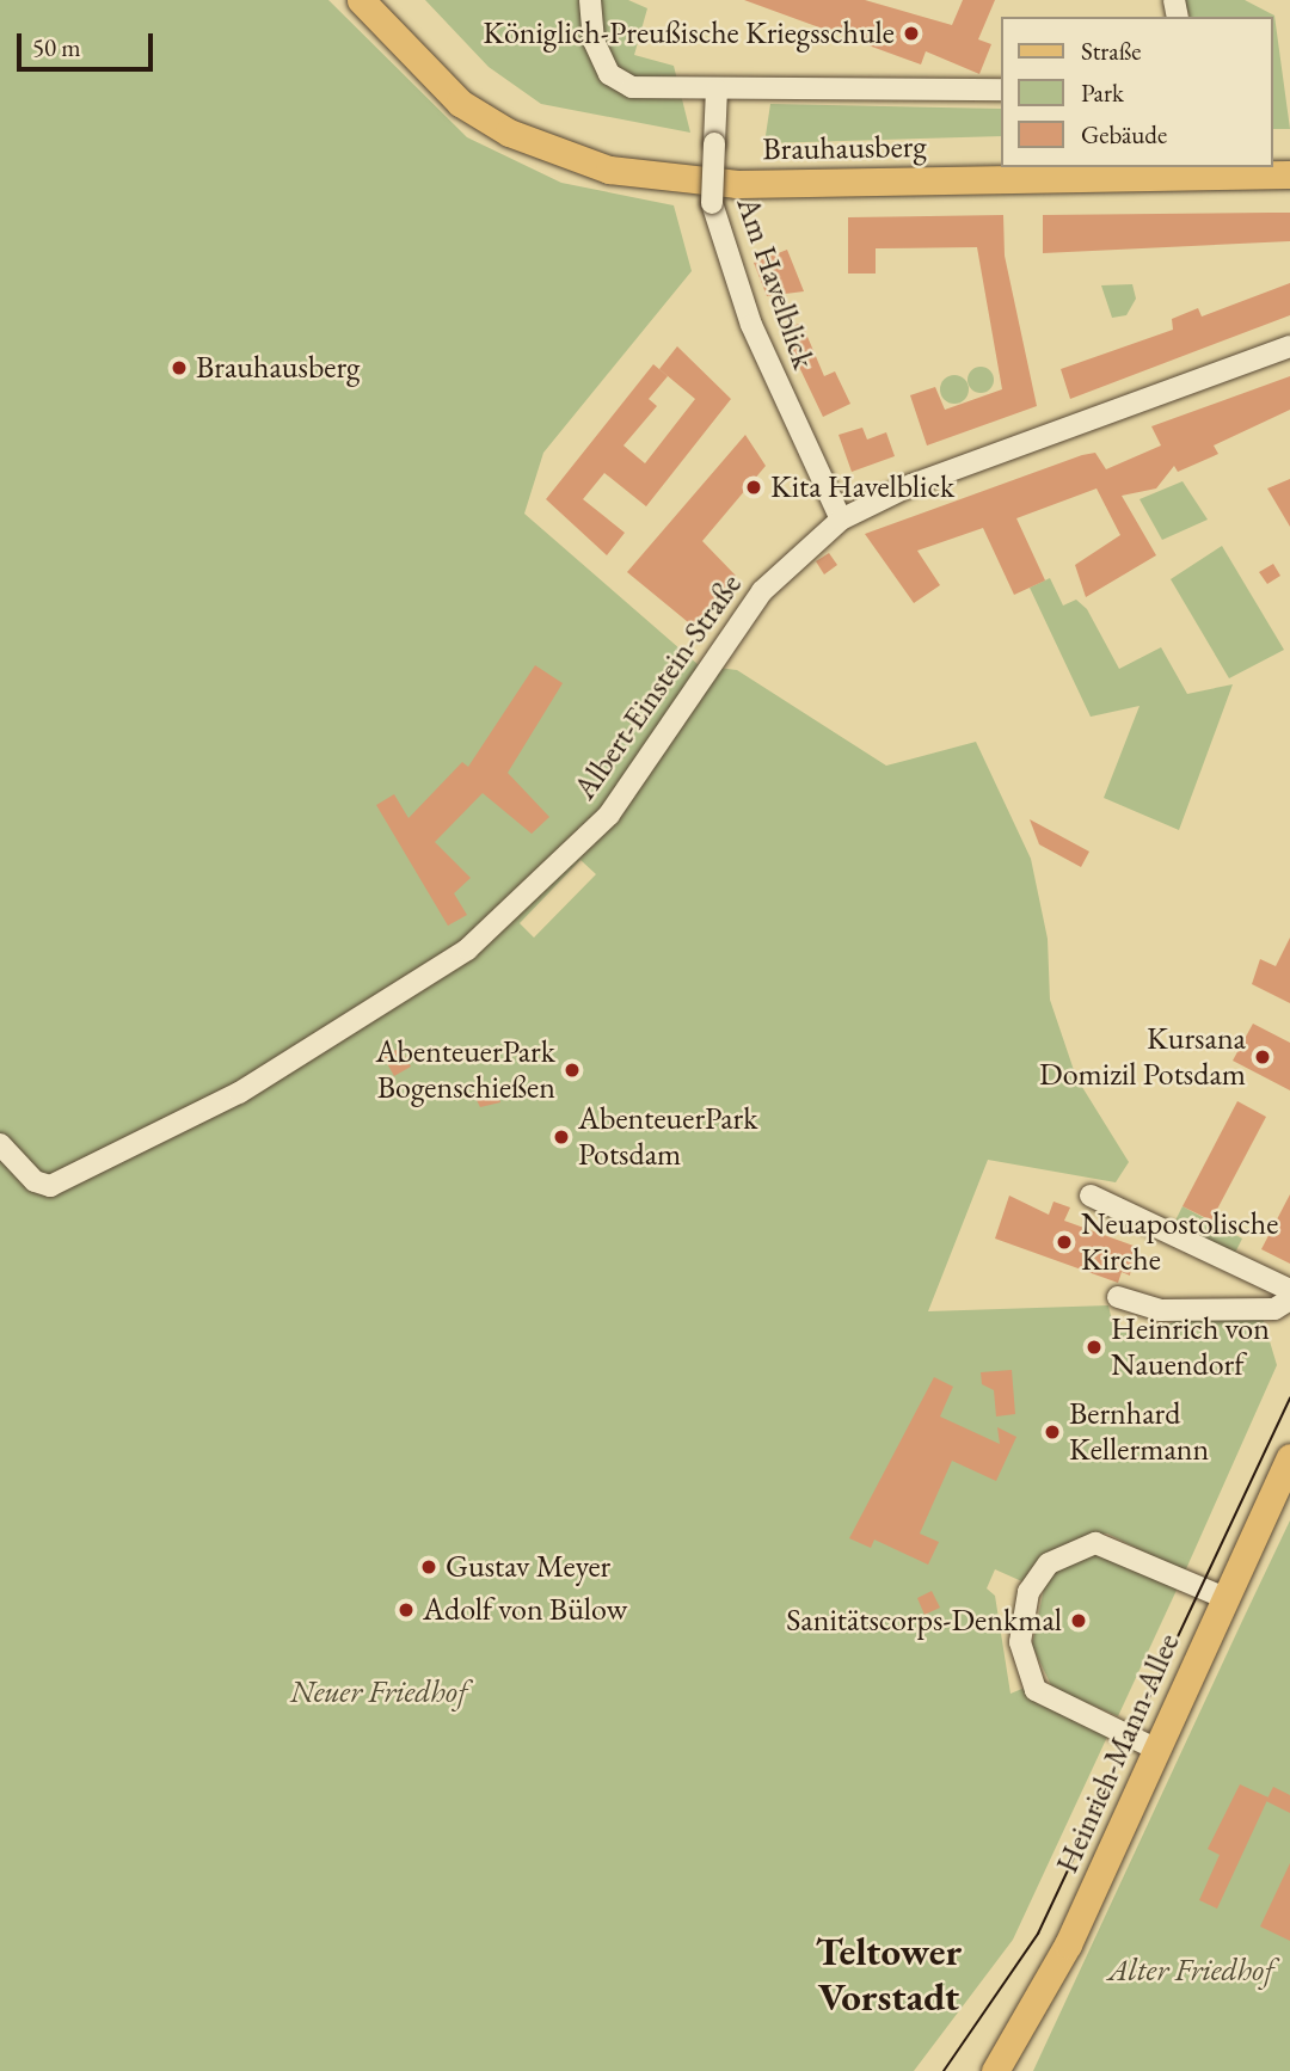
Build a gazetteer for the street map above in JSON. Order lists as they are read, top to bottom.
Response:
{
  "streets": {
    "main road": ["Brauhausberg", "Heinrich-Mann-Allee"],
    "street": ["Am Havelblick", "Albert-Einstein-Straße"]
  },
  "crossings": [
    ["Am Havelblick", "Albert-Einstein-Straße"]
  ],
  "districts": ["Teltower Vorstadt"],
  "parks": ["Neuer Friedhof", "Alter Friedhof"],
  "places": [
    "Königlich-Preußische Kriegsschule",
    "Brauhausberg",
    "Kita Havelblick",
    "Kursana Domizil Potsdam",
    "AbenteuerPark Bogenschießen",
    "AbenteuerPark Potsdam",
    "Neuapostolische Kirche",
    "Heinrich von Nauendorf",
    "Bernhard Kellermann",
    "Gustav Meyer",
    "Adolf von Bülow",
    "Sanitätscorps-Denkmal"
  ],
  "legend": ["Straße", "Park", "Gebäude"],
  "scale_bar": "50 m"
}
